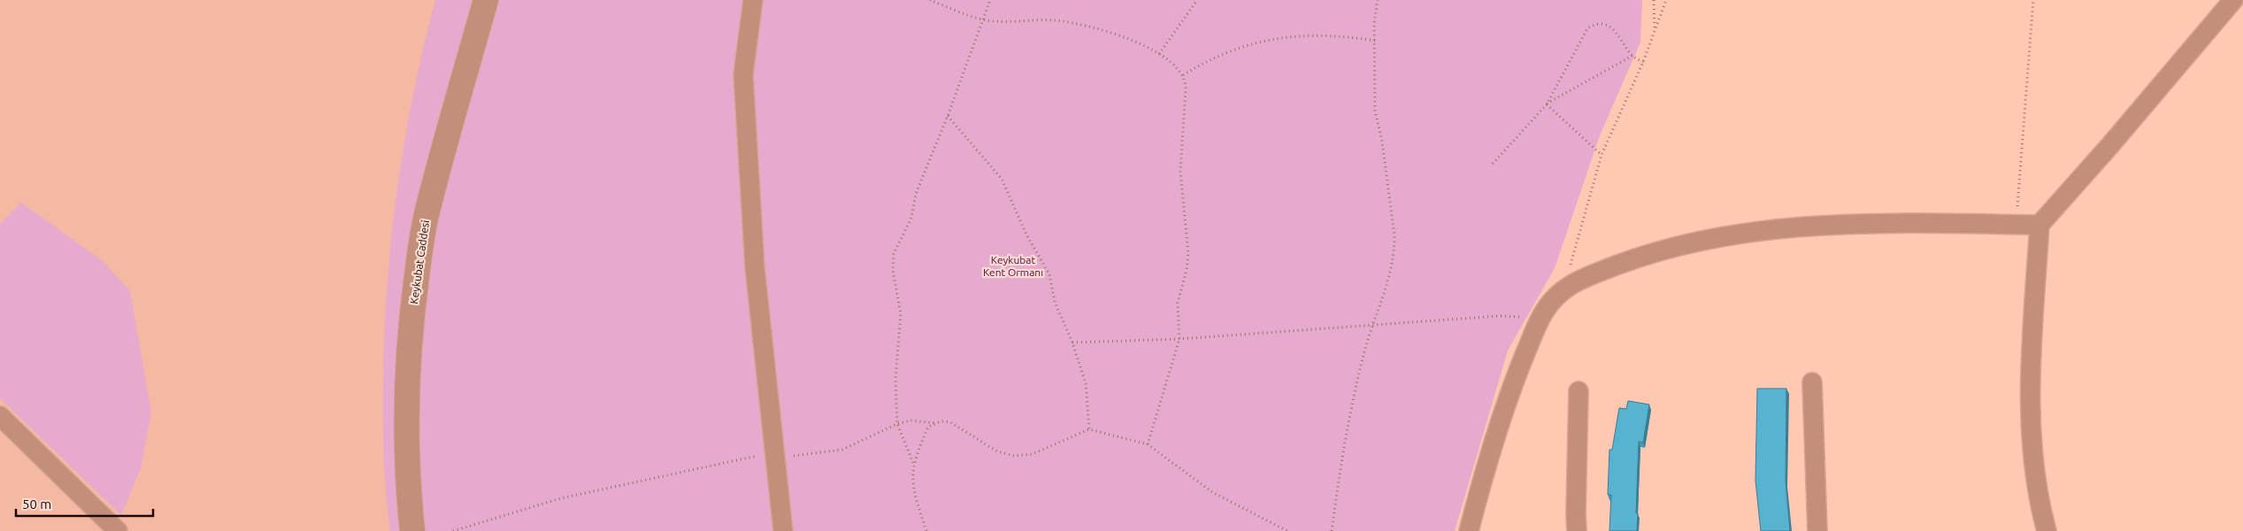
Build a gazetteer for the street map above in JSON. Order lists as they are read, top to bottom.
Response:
{
  "streets": {
    "street": ["Keykubat Caddesi"]
  },
  "parks": ["Keykubat Kent Ormanı"],
  "scale_bar": "50 m"
}
